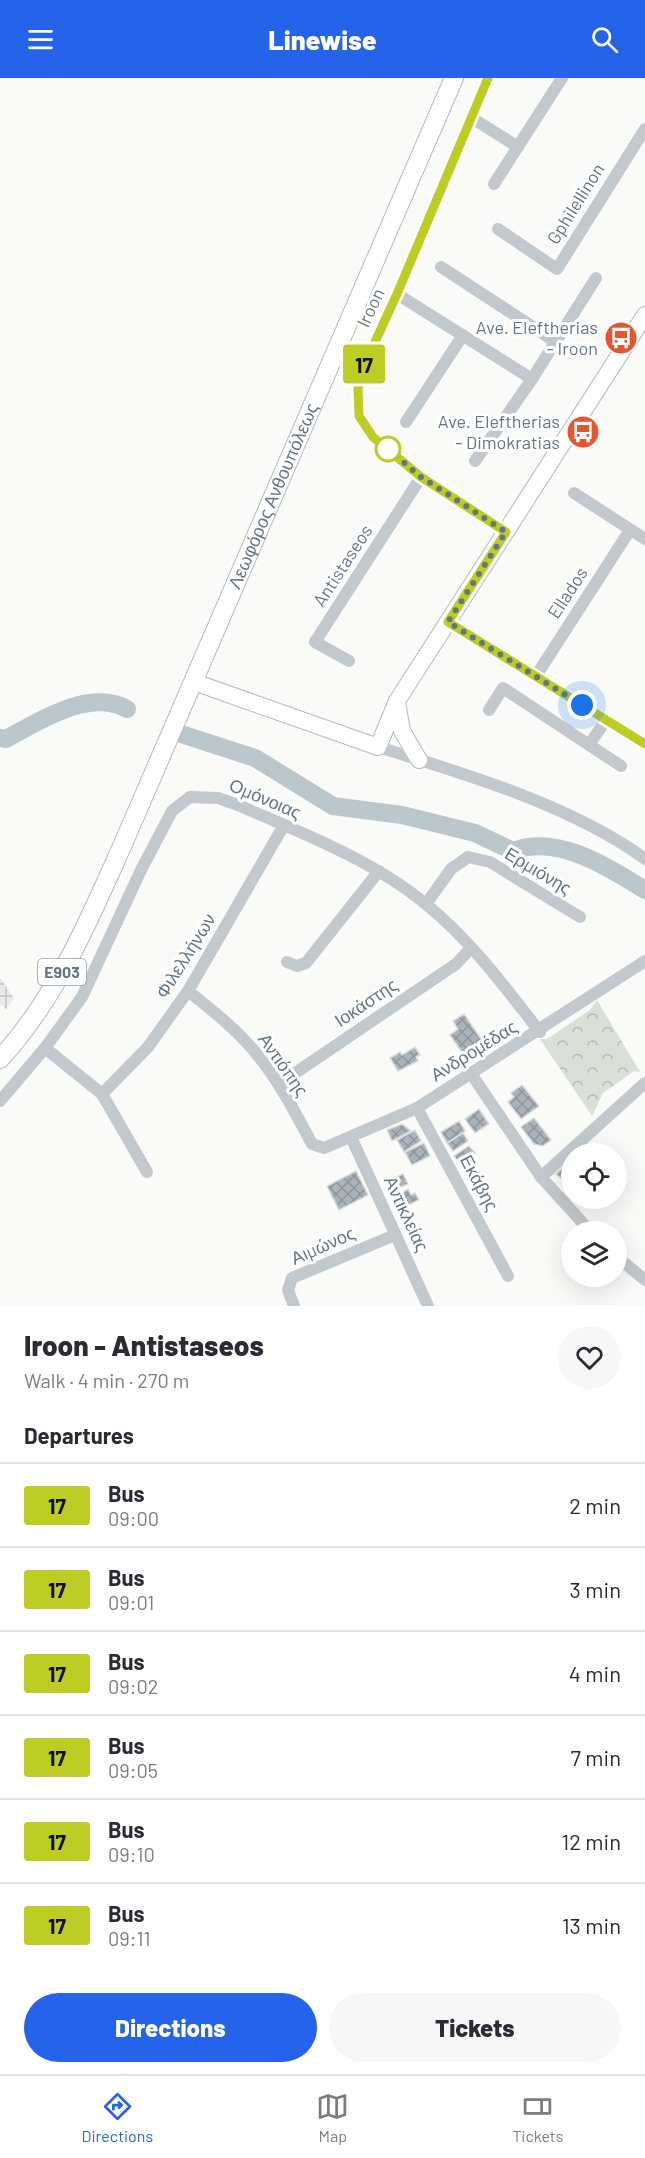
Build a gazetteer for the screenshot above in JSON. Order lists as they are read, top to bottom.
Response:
{
  "streets": {
    "main road": ["Λεωφόρος Ανθουπόλεως", "E903"],
    "street": [
      "Gphilellinon",
      "Iroon",
      "Antistaseos",
      "Ellados",
      "Ομόνοιας",
      "Ερμιόνης",
      "Φιλελλήνων",
      "Ιοκάστης",
      "Ανδρομέδας",
      "Αντιόπης",
      "Εκάβης",
      "Αντικλείας",
      "Αιμώνος"
    ]
  },
  "crossings": [
    ["Iroon", "Antistaseos"],
    ["Λεωφόρος Ανθουπόλεως", "E903"],
    ["Ομόνοιας", "Ερμιόνης"],
    ["Ομόνοιας", "Φιλελλήνων"],
    ["Ομόνοιας", "Ιοκάστης"],
    ["Ομόνοιας", "Ανδρομέδας"],
    ["Φιλελλήνων", "Αντιόπης"],
    ["Ιοκάστης", "Αντιόπης"],
    ["Ανδρομέδας", "Αντιόπης"],
    ["Ανδρομέδας", "Εκάβης"],
    ["Ανδρομέδας", "Αντικλείας"],
    ["Αντικλείας", "Αιμώνος"]
  ],
  "places": {
    "bus stop": ["Ave. Eleftherias - Iroon", "Ave. Eleftherias - Dimokratias"]
  },
  "lines": ["bus line 17"],
  "page": {
    "header": "Linewise",
    "on_map": "17",
    "heading": [
      ["Iroon - Antistaseos", "Walk · 4 min · 270 m"],
      "Departures"
    ],
    "list": [
      {
        "mark": "17",
        "name": "Bus",
        "note": "09:00",
        "value": "2 min"
      },
      {
        "mark": "17",
        "name": "Bus",
        "note": "09:01",
        "value": "3 min"
      },
      {
        "mark": "17",
        "name": "Bus",
        "note": "09:02",
        "value": "4 min"
      },
      {
        "mark": "17",
        "name": "Bus",
        "note": "09:05",
        "value": "7 min"
      },
      {
        "mark": "17",
        "name": "Bus",
        "note": "09:10",
        "value": "12 min"
      },
      {
        "mark": "17",
        "name": "Bus",
        "note": "09:11",
        "value": "13 min"
      }
    ],
    "buttons": ["Directions", "Tickets"],
    "tabs": ["Directions", "Map", "Tickets"]
  }
}
